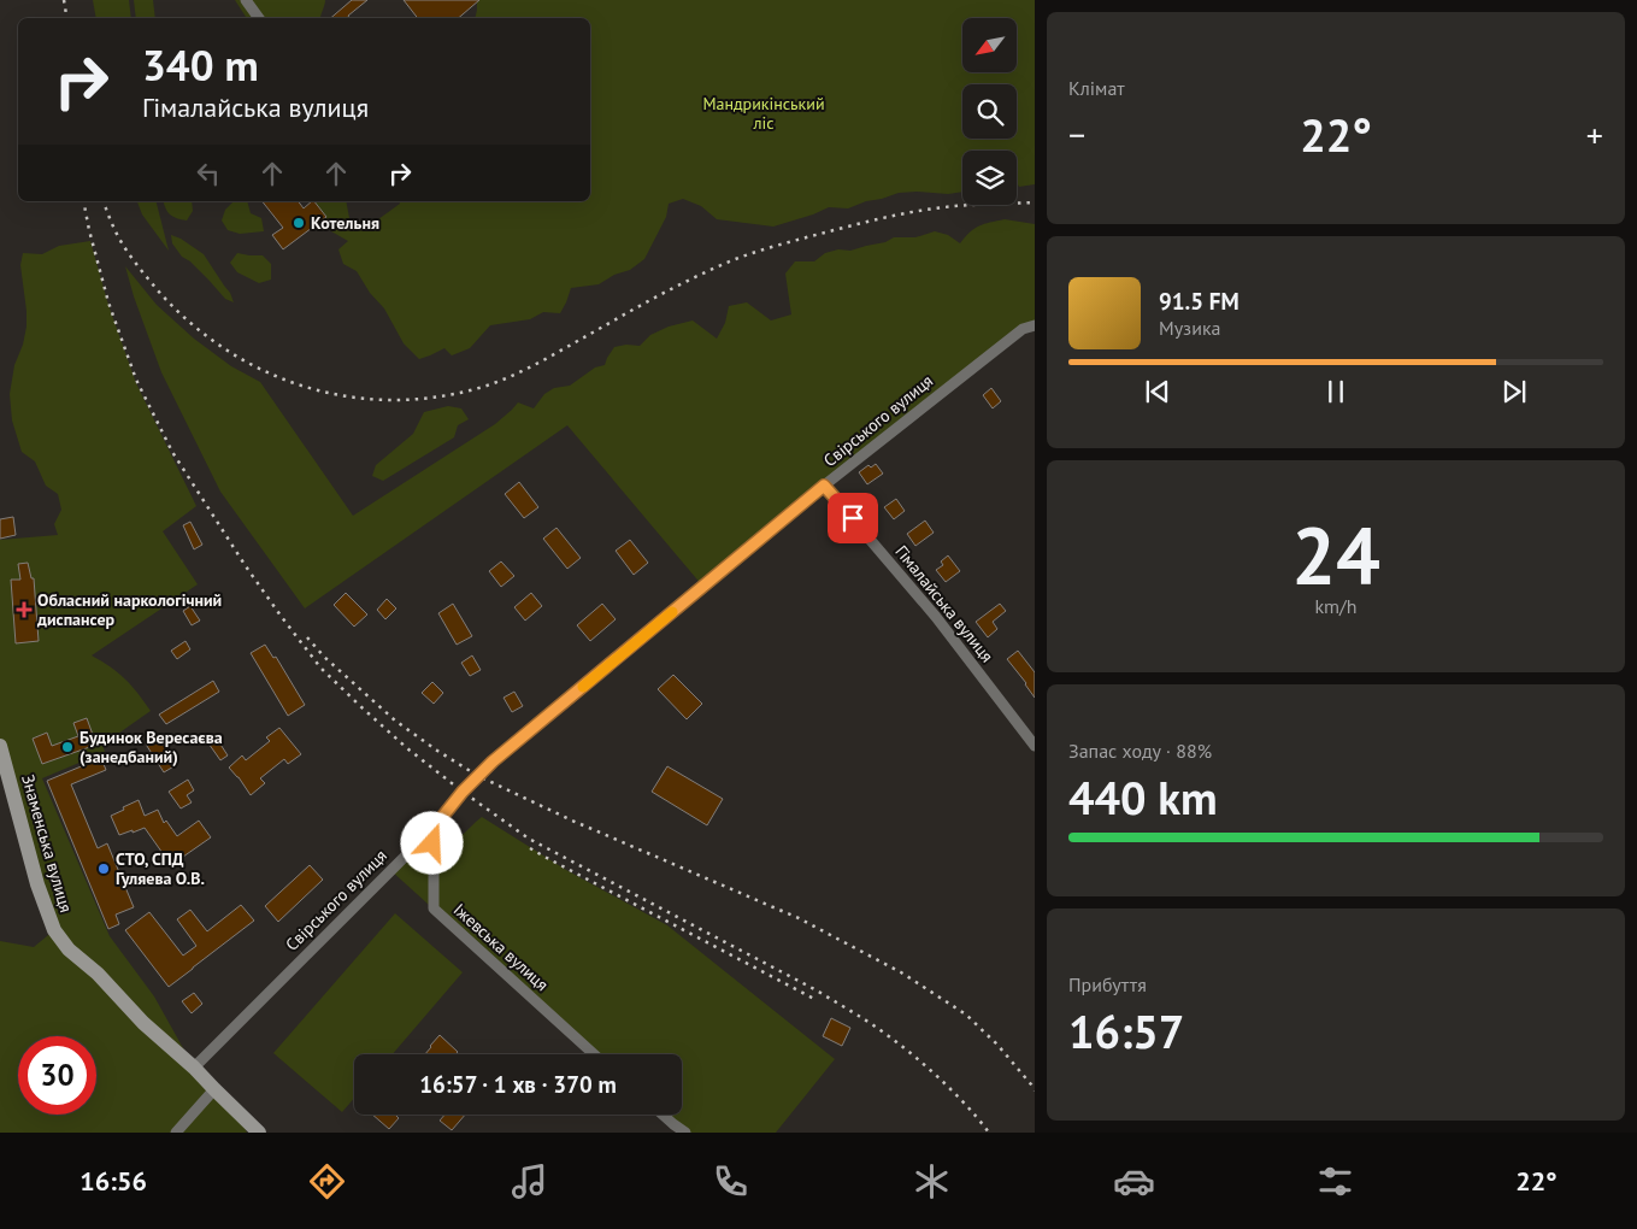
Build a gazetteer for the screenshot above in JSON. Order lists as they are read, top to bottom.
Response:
{
  "streets": {
    "main road": ["Знаменська вулиця"],
    "street": ["Свірського вулиця", "Гімалайська вулиця", "Іжевська вулиця"]
  },
  "crossings": [
    ["Свірського вулиця", "Гімалайська вулиця"],
    ["Свірського вулиця", "Знаменська вулиця"],
    ["Свірського вулиця", "Іжевська вулиця"]
  ],
  "parks": ["Мандрикінський ліс"],
  "places": {
    "other": ["Котельня", "Будинок Вересаєва (занедбаний)", "СТО, СПД Гуляева О.В."],
    "health": ["Обласний наркологічний диспансер"]
  },
  "north": "bottom left",
  "page": {
    "tile": [
      "Клімат",
      ["24", "km/h"],
      ["Запас ходу · 88%", "440 km"],
      ["Прибуття", "16:57"]
    ],
    "turn": ["340 m", "Гімалайська вулиця"],
    "heat": ["−", "22°", "+"],
    "song": ["91.5 FM", "Музика"],
    "limit": "30",
    "trip": "16:57 · 1 хв · 370 m",
    "tabs": ["16:56", "22°"]
  }
}
